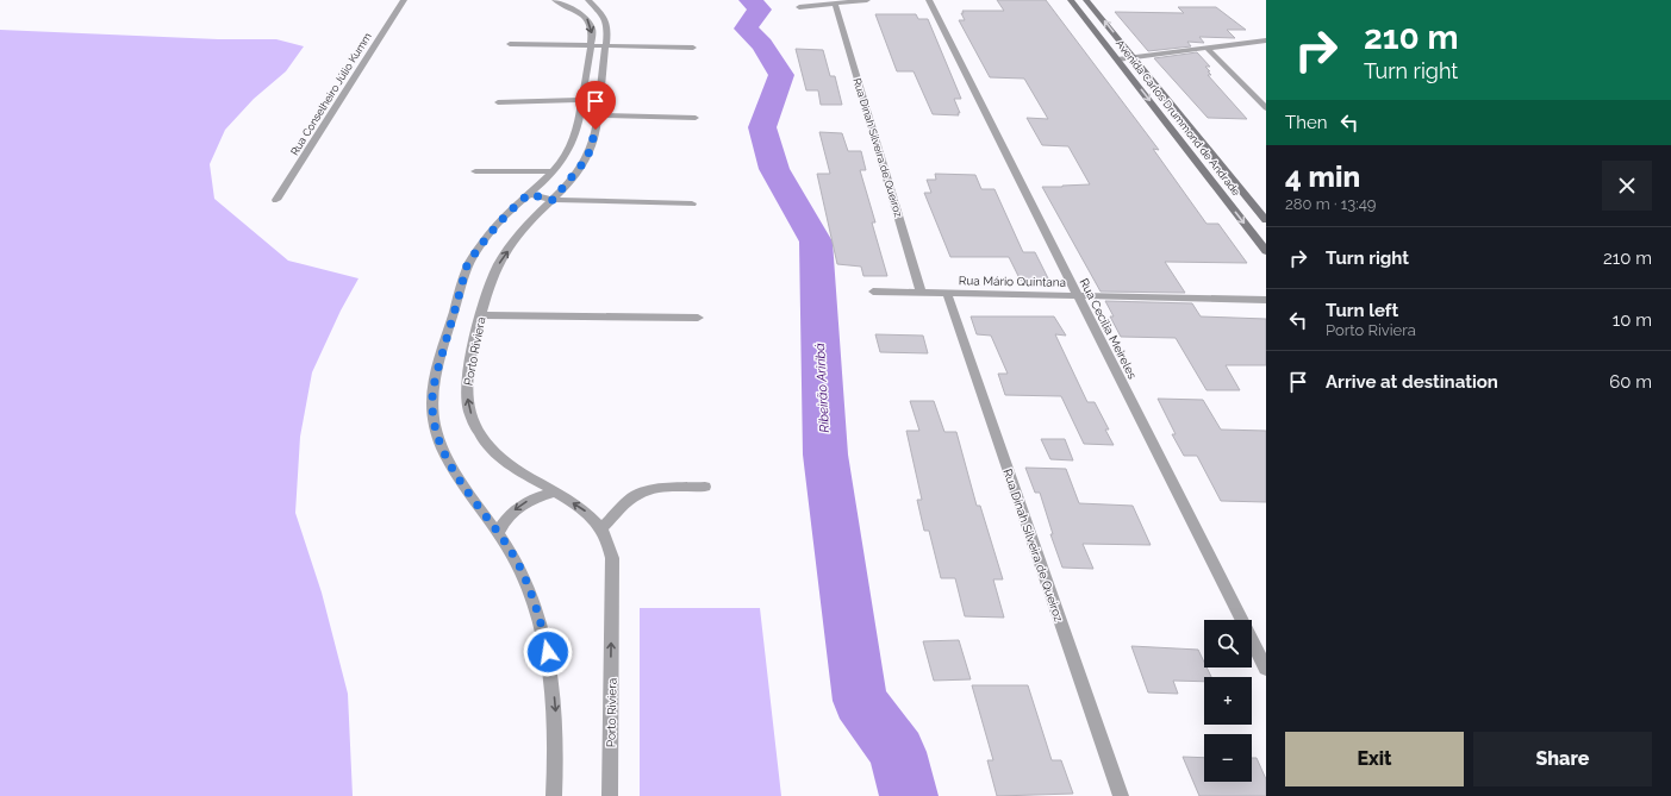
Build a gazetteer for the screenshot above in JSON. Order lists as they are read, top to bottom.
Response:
{
  "streets": {
    "main road": ["Avenida Carlos Drummond de Andrade"],
    "street": [
      "Rua Conselheiro Júlio Kumm",
      "Rua Dinah Silveira de Queiroz",
      "Rua Mário Quintana",
      "Rua Cecília Meireles",
      "Porto Riviera"
    ]
  },
  "crossings": [
    ["Rua Dinah Silveira de Queiroz", "Rua Mário Quintana"],
    ["Rua Mário Quintana", "Rua Cecília Meireles"]
  ],
  "water": ["Ribeirão Ariribá"],
  "page": {
    "turn": ["210 m", "Turn right"],
    "then": "Then",
    "heading": ["4 min", "280 m · 13:49"],
    "list": [
      {
        "name": "Turn right",
        "value": "210 m"
      },
      {
        "name": "Turn left",
        "note": "Porto Riviera",
        "value": "10 m"
      },
      {
        "name": "Arrive at destination",
        "value": "60 m"
      }
    ],
    "map_buttons": ["+", "−"],
    "buttons": ["Exit", "Share"]
  }
}
